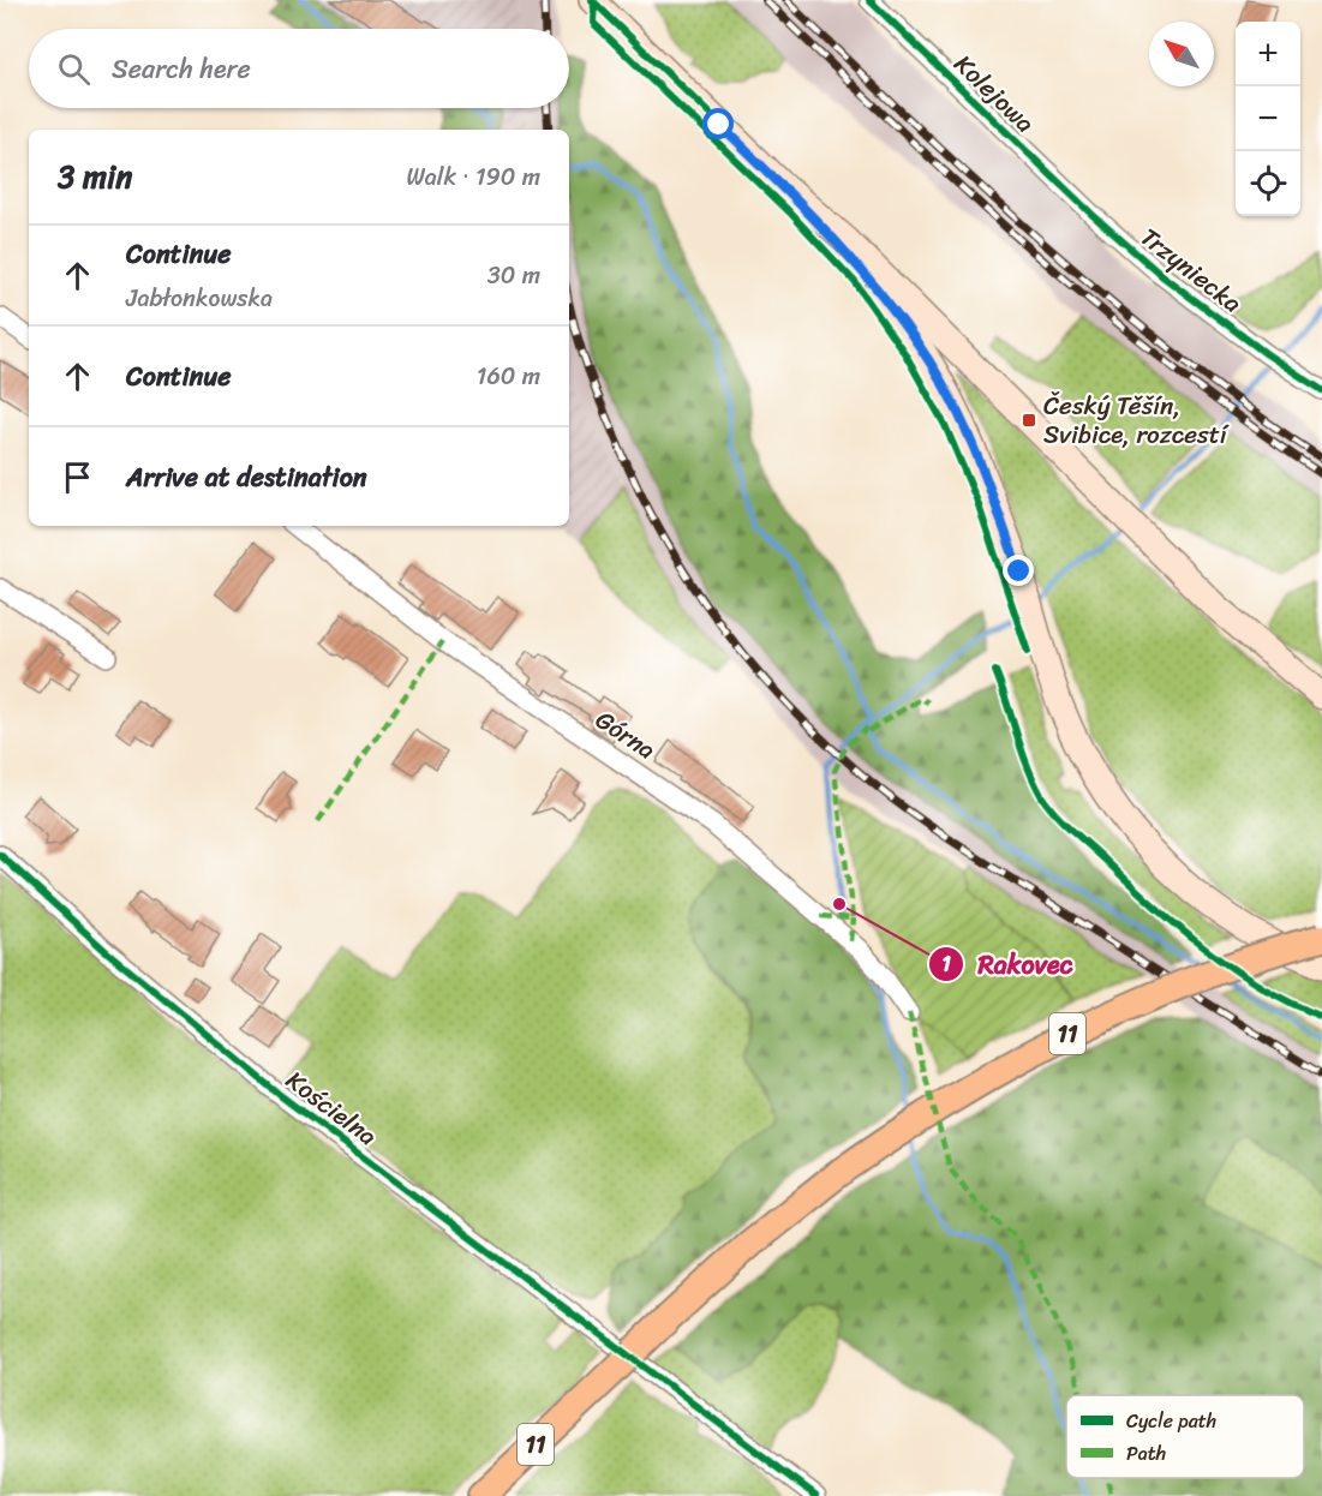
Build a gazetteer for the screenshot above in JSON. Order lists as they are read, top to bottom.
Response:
{
  "streets": {
    "main road": ["11"],
    "street": [
      "Kolejowa",
      "Trzyniecka",
      "Górna",
      "Kościelna"
    ]
  },
  "crossings": [
    ["Kolejowa", "Trzyniecka"]
  ],
  "places": {
    "transit": ["Český Těšín, Svibice, rozcestí"],
    "other": ["Rakovec"]
  },
  "legend": ["Cycle path", "Path"],
  "north": "top left",
  "page": {
    "map_buttons": ["+", "−"],
    "search": "Search here",
    "heading": ["3 min", "Walk · 190 m"],
    "list": [
      ["Continue", "Jabłonkowska", "30 m"],
      ["Continue", "160 m"],
      "Arrive at destination"
    ]
  }
}
